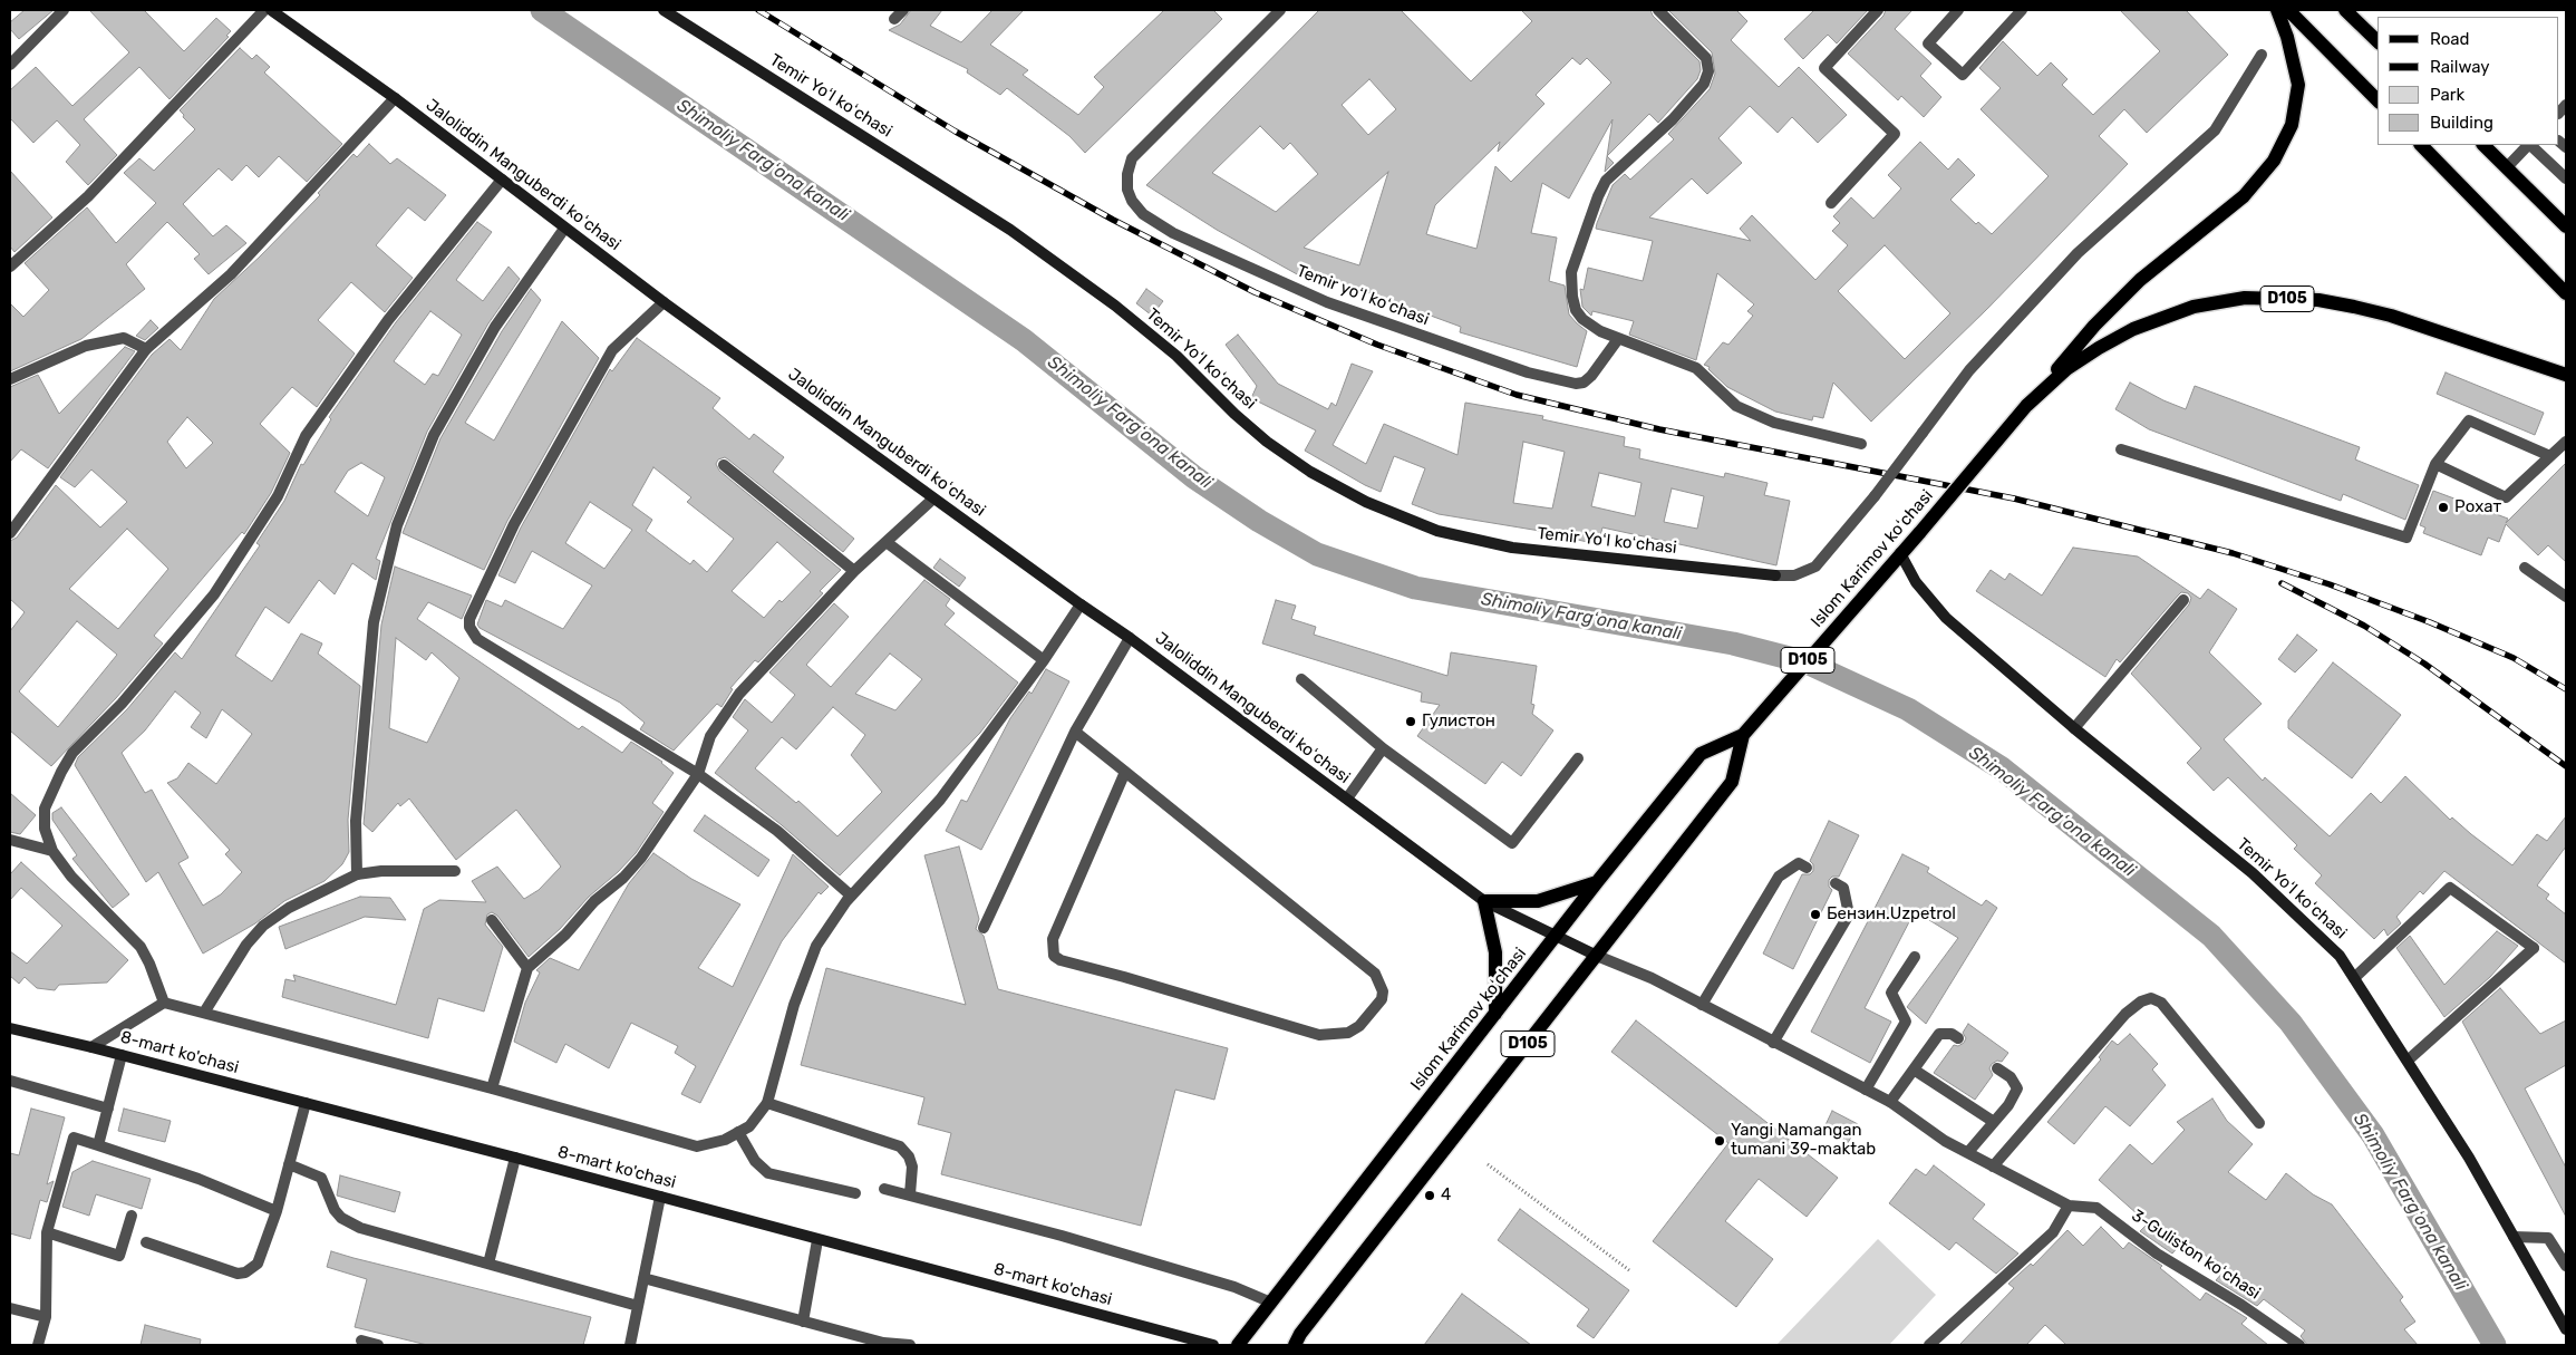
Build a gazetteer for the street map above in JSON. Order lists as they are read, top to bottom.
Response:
{
  "streets": {
    "main road": ["D105", "Islom Karimov koʻchasi"],
    "street": [
      "Temir Yoʻl koʻchasi",
      "Jaloliddin Manguberdi koʻchasi",
      "Temir yoʻl koʻchasi",
      "8-mart ko'chasi",
      "3-Guliston koʻchasi"
    ]
  },
  "crossings": [
    ["Temir Yoʻl koʻchasi", "Islom Karimov koʻchasi"],
    ["Jaloliddin Manguberdi koʻchasi", "Islom Karimov koʻchasi"],
    ["D105", "Islom Karimov koʻchasi"]
  ],
  "water": ["Shimoliy Fargʻona kanali"],
  "places": [
    "Рохат",
    "Гулистон",
    "Бензин.Uzpetrol",
    "Yangi Namangan tumani 39-maktab",
    "4"
  ],
  "legend": [
    "Road",
    "Railway",
    "Park",
    "Building"
  ]
}
